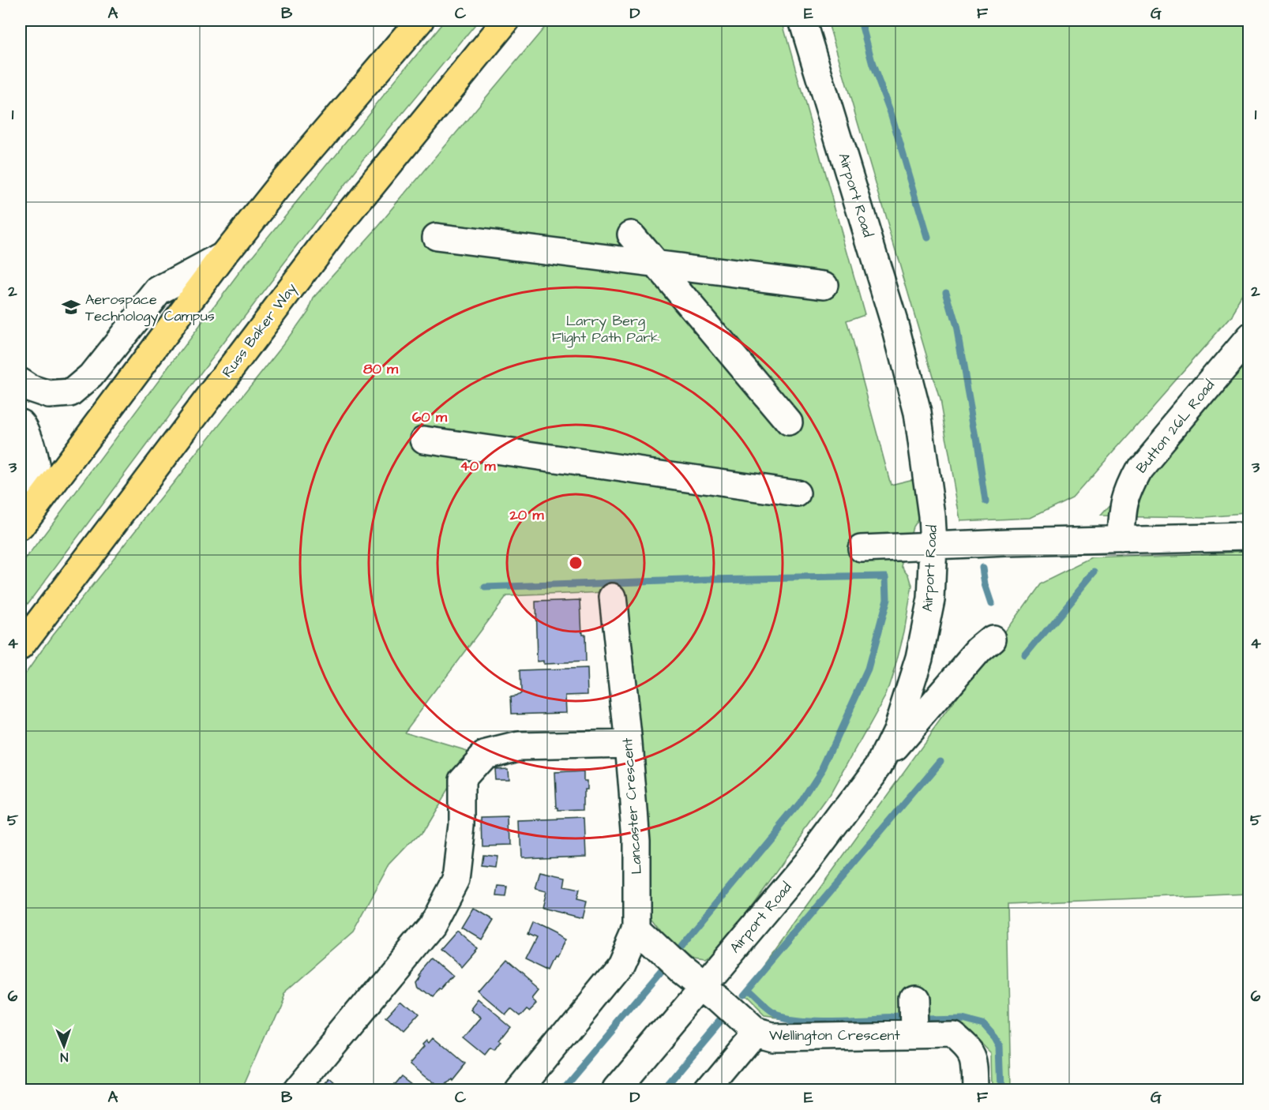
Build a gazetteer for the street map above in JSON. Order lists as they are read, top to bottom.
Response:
{
  "streets": {
    "main road": ["Russ Baker Way"],
    "street": [
      "Airport Road",
      "Button 26L Road",
      "Lancaster Crescent",
      "Wellington Crescent"
    ]
  },
  "crossings": [
    ["Airport Road", "Wellington Crescent"],
    ["Lancaster Crescent", "Wellington Crescent"]
  ],
  "parks": ["Larry Berg Flight Path Park"],
  "places": {
    "school or university": ["Aerospace Technology Campus"]
  },
  "north": "bottom",
  "grid": {
    "columns": [
      "A",
      "B",
      "C",
      "D",
      "E",
      "F",
      "G"
    ],
    "rows": [
      "1",
      "2",
      "3",
      "4",
      "5",
      "6"
    ]
  },
  "rings": [
    "80 m",
    "60 m",
    "40 m",
    "20 m"
  ]
}
